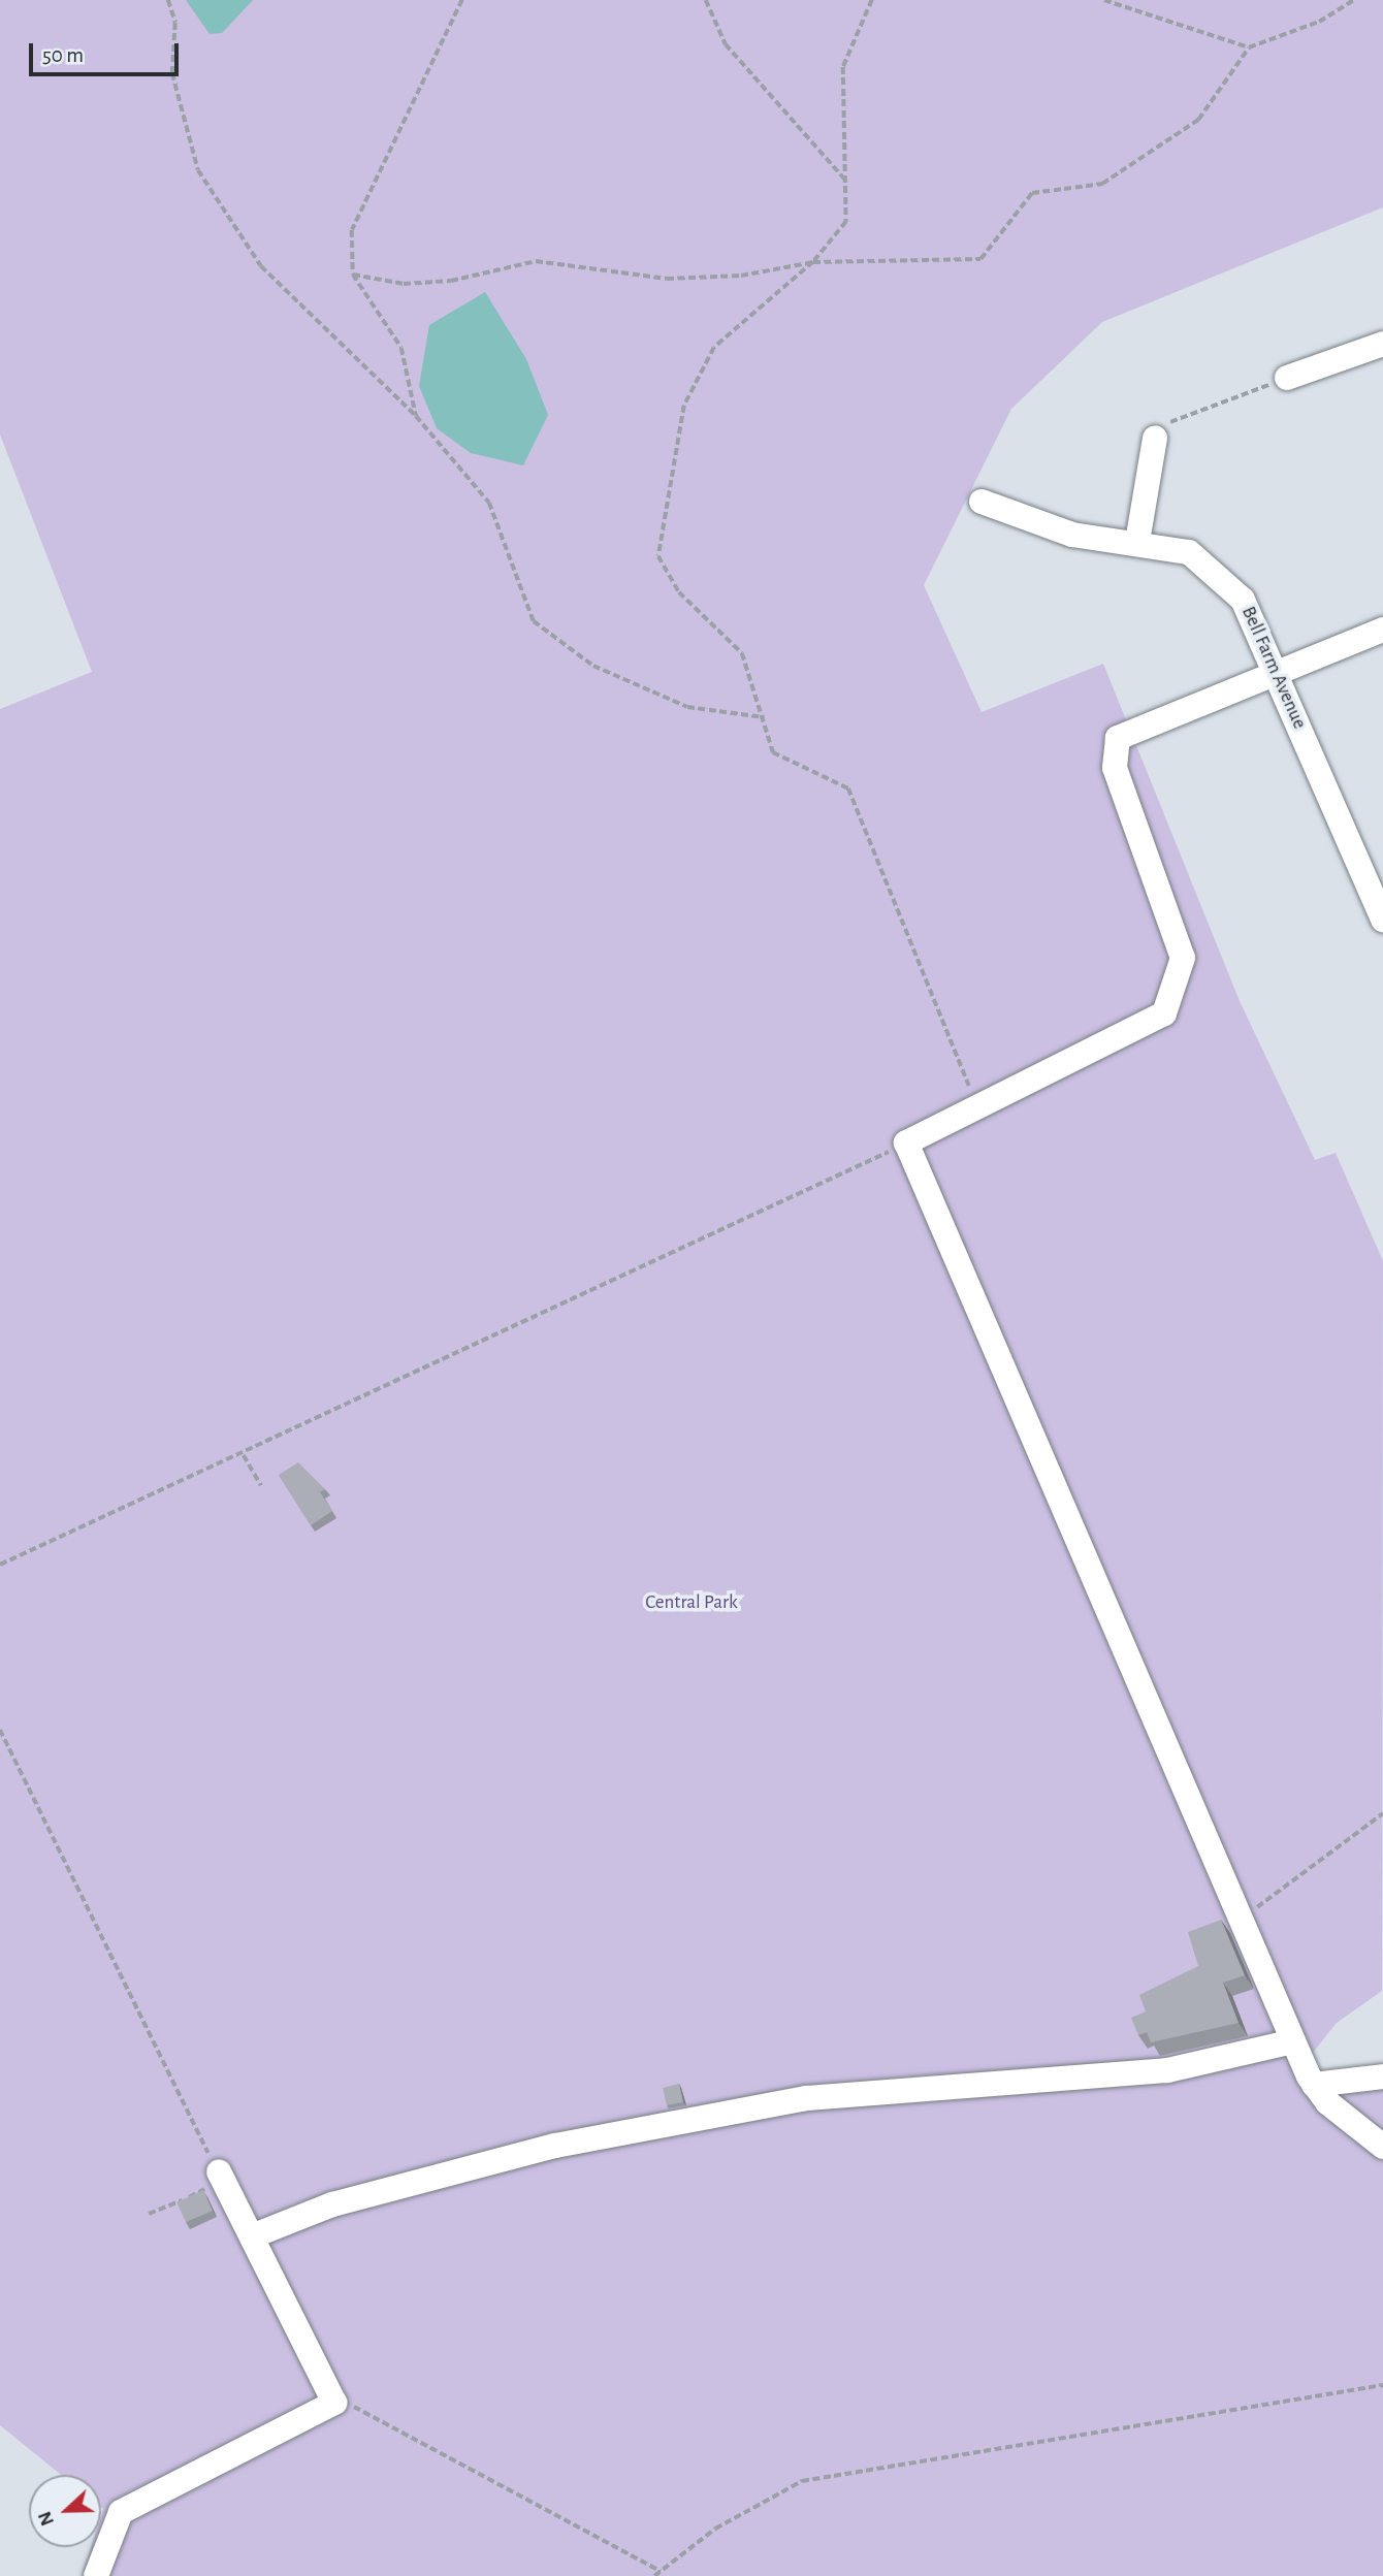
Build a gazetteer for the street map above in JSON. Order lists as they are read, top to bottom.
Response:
{
  "streets": {
    "street": ["Bell Farm Avenue"]
  },
  "parks": ["Central Park"],
  "scale_bar": "50 m",
  "north": "left"
}
